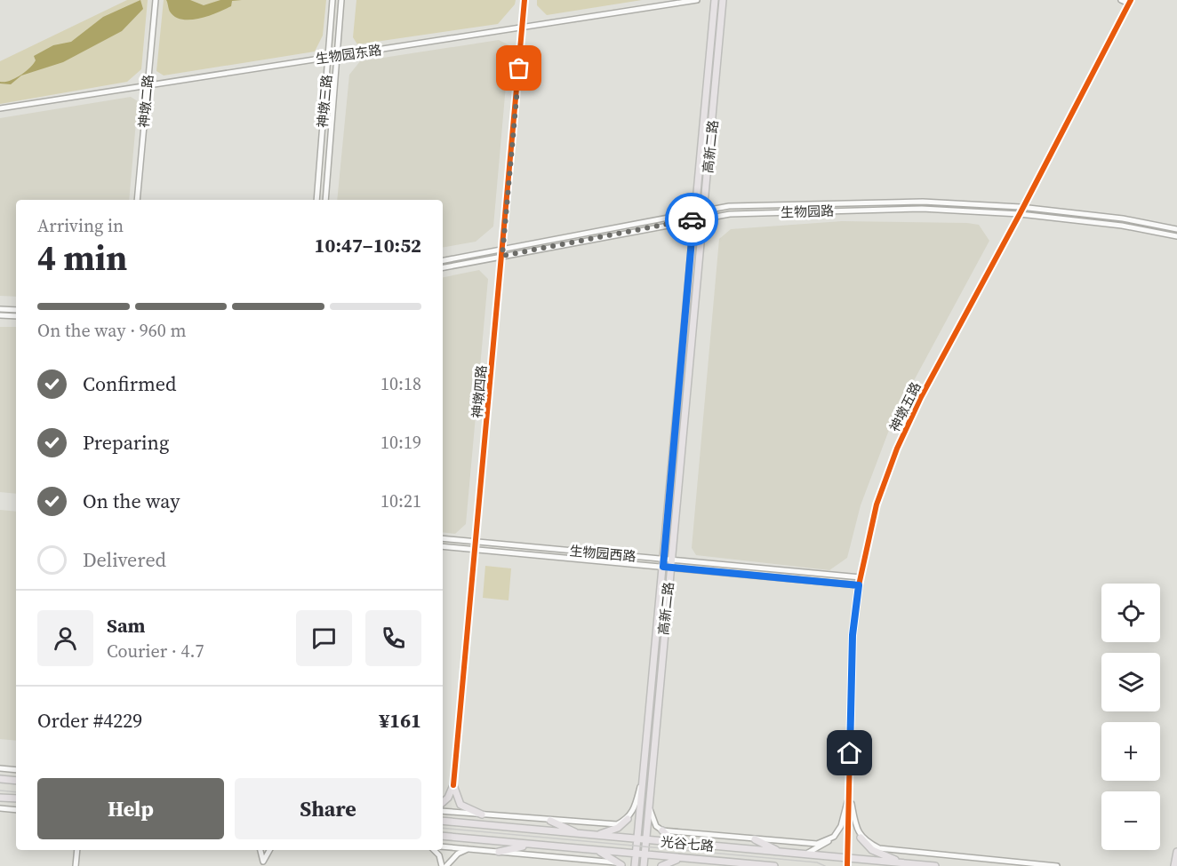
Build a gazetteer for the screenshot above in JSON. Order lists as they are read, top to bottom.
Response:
{
  "streets": {
    "main road": ["高新二路", "光谷七路"],
    "street": [
      "生物园东路",
      "神墩二路",
      "神墩三路",
      "生物园路",
      "神墩四路",
      "神墩五路",
      "生物园西路"
    ]
  },
  "crossings": [
    ["生物园东路", "神墩二路"],
    ["生物园东路", "神墩三路"],
    ["生物园东路", "神墩四路"],
    ["高新二路", "生物园路"],
    ["高新二路", "生物园西路"],
    ["高新二路", "光谷七路"],
    ["生物园路", "神墩四路"],
    ["生物园路", "神墩五路"],
    ["神墩四路", "生物园西路"],
    ["神墩五路", "生物园西路"],
    ["神墩五路", "光谷七路"]
  ],
  "page": {
    "heading": ["4 min", "Arriving in", "10:47–10:52"],
    "panel": [
      "Sam",
      "Courier · 4.7",
      "Order #4229",
      "¥161"
    ],
    "bar": "On the way · 960 m",
    "list": [
      ["Confirmed", "10:18"],
      ["Preparing", "10:19"],
      ["On the way", "10:21"],
      "Delivered"
    ],
    "map_buttons": ["+", "−"],
    "buttons": ["Help", "Share"]
  }
}
